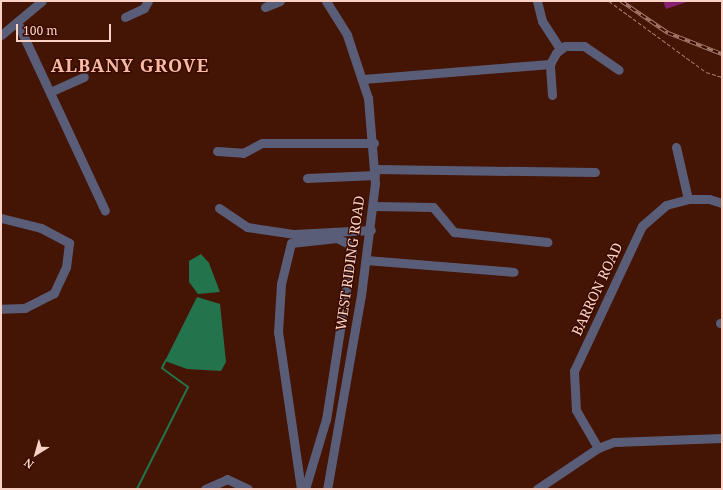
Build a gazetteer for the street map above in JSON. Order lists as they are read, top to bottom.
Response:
{
  "streets": {
    "street": ["WEST RIDING ROAD", "BARRON ROAD"]
  },
  "districts": ["ALBANY GROVE"],
  "scale_bar": "100 m",
  "north": "bottom left"
}
